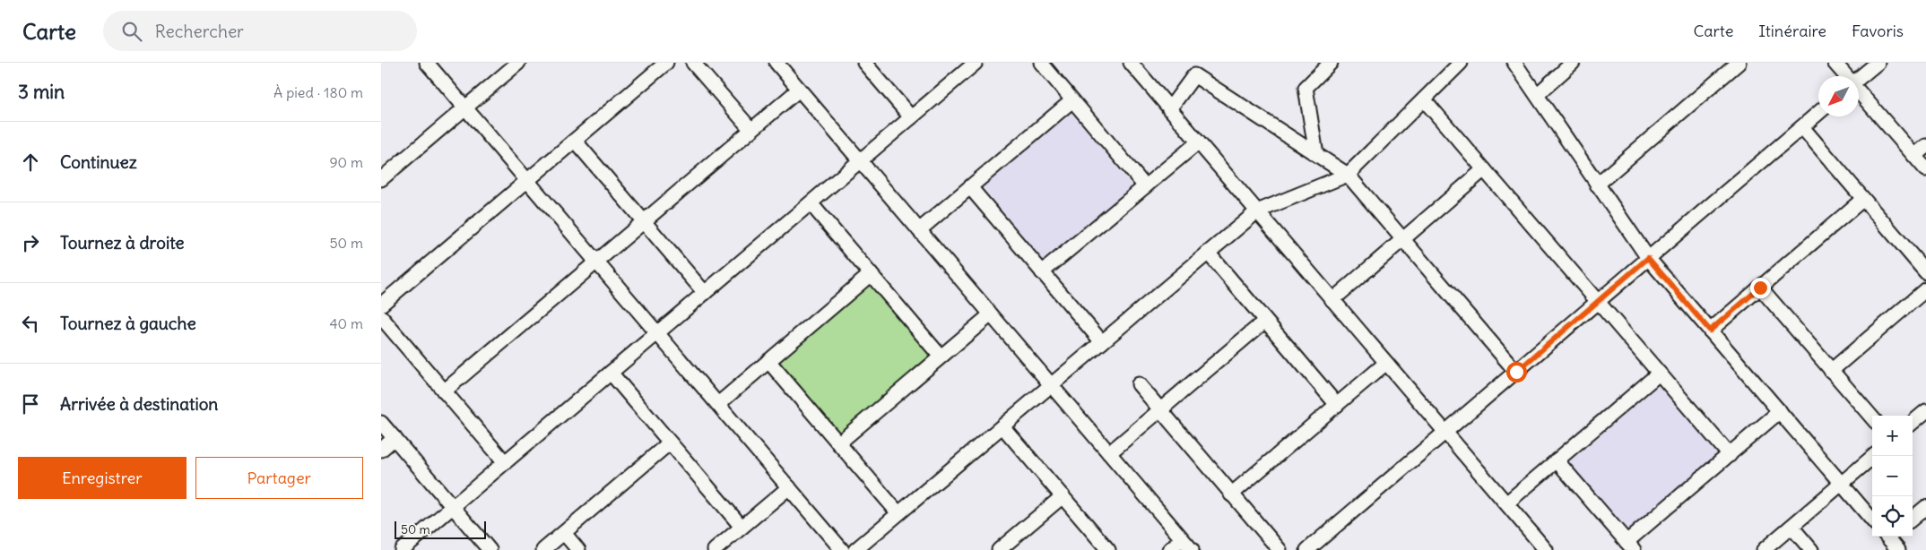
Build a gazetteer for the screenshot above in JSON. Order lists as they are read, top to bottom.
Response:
{
  "scale_bar": "50 m",
  "north": "bottom left",
  "page": {
    "header": "Carte",
    "search": "Rechercher",
    "nav": ["Carte", "Itinéraire", "Favoris"],
    "heading": ["3 min", "À pied · 180 m"],
    "list": [
      ["Continuez", "90 m"],
      ["Tournez à droite", "50 m"],
      ["Tournez à gauche", "40 m"],
      "Arrivée à destination"
    ],
    "map_buttons": ["+", "−"],
    "buttons": ["Enregistrer", "Partager"],
    "scale": "50 m"
  }
}
